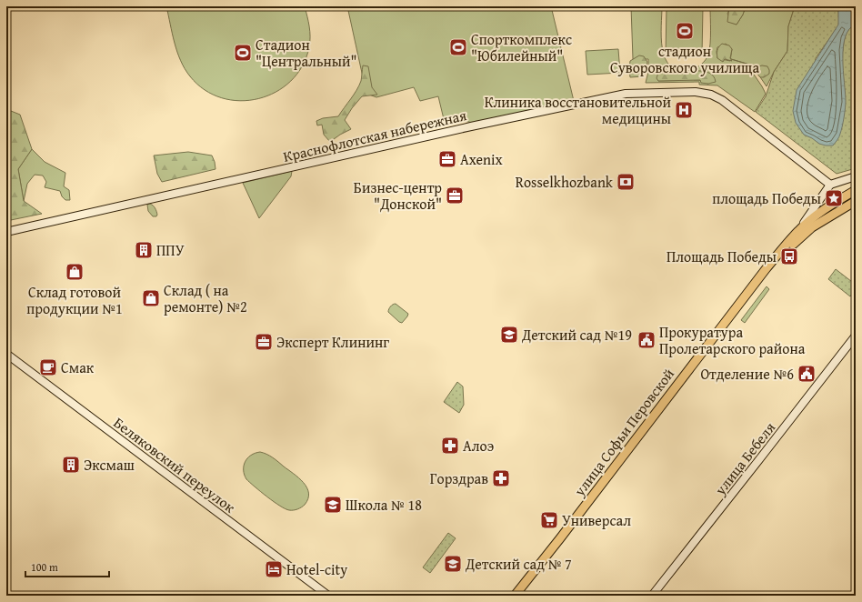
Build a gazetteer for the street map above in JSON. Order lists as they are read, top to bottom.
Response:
{
  "streets": {
    "main road": ["улица Софьи Перовской"],
    "street": ["Краснофлотская набережная", "улица Бебеля", "Беляковский переулок"]
  },
  "places": {
    "sports": ["стадион Суворовского училища", "Спорткомплекс \"Юбилейный\"", "Стадион \"Центральный\""],
    "hospital": ["Клиника восстановительной медицины"],
    "office": ["Axenix", "Бизнес-центр \"Донской\"", "Эксперт Клининг"],
    "bank": ["Rosselkhozbank"],
    "place": ["площадь Победы"],
    "building": ["ППУ", "Эксмаш"],
    "bus stop": ["Площадь Победы"],
    "shop": ["Склад готовой продукции №1", "Склад ( на ремонте) №2"],
    "school or university": ["Детский сад №19", "Школа № 18", "Детский сад № 7"],
    "public building": ["Прокуратура Пролетарского района", "Отделение №6"],
    "cafe": ["Смак"],
    "pharmacy": ["Алоэ", "Горздрав"],
    "supermarket": ["Универсал"],
    "hotel": ["Hotel-city"]
  },
  "scale_bar": "100 m"
}
